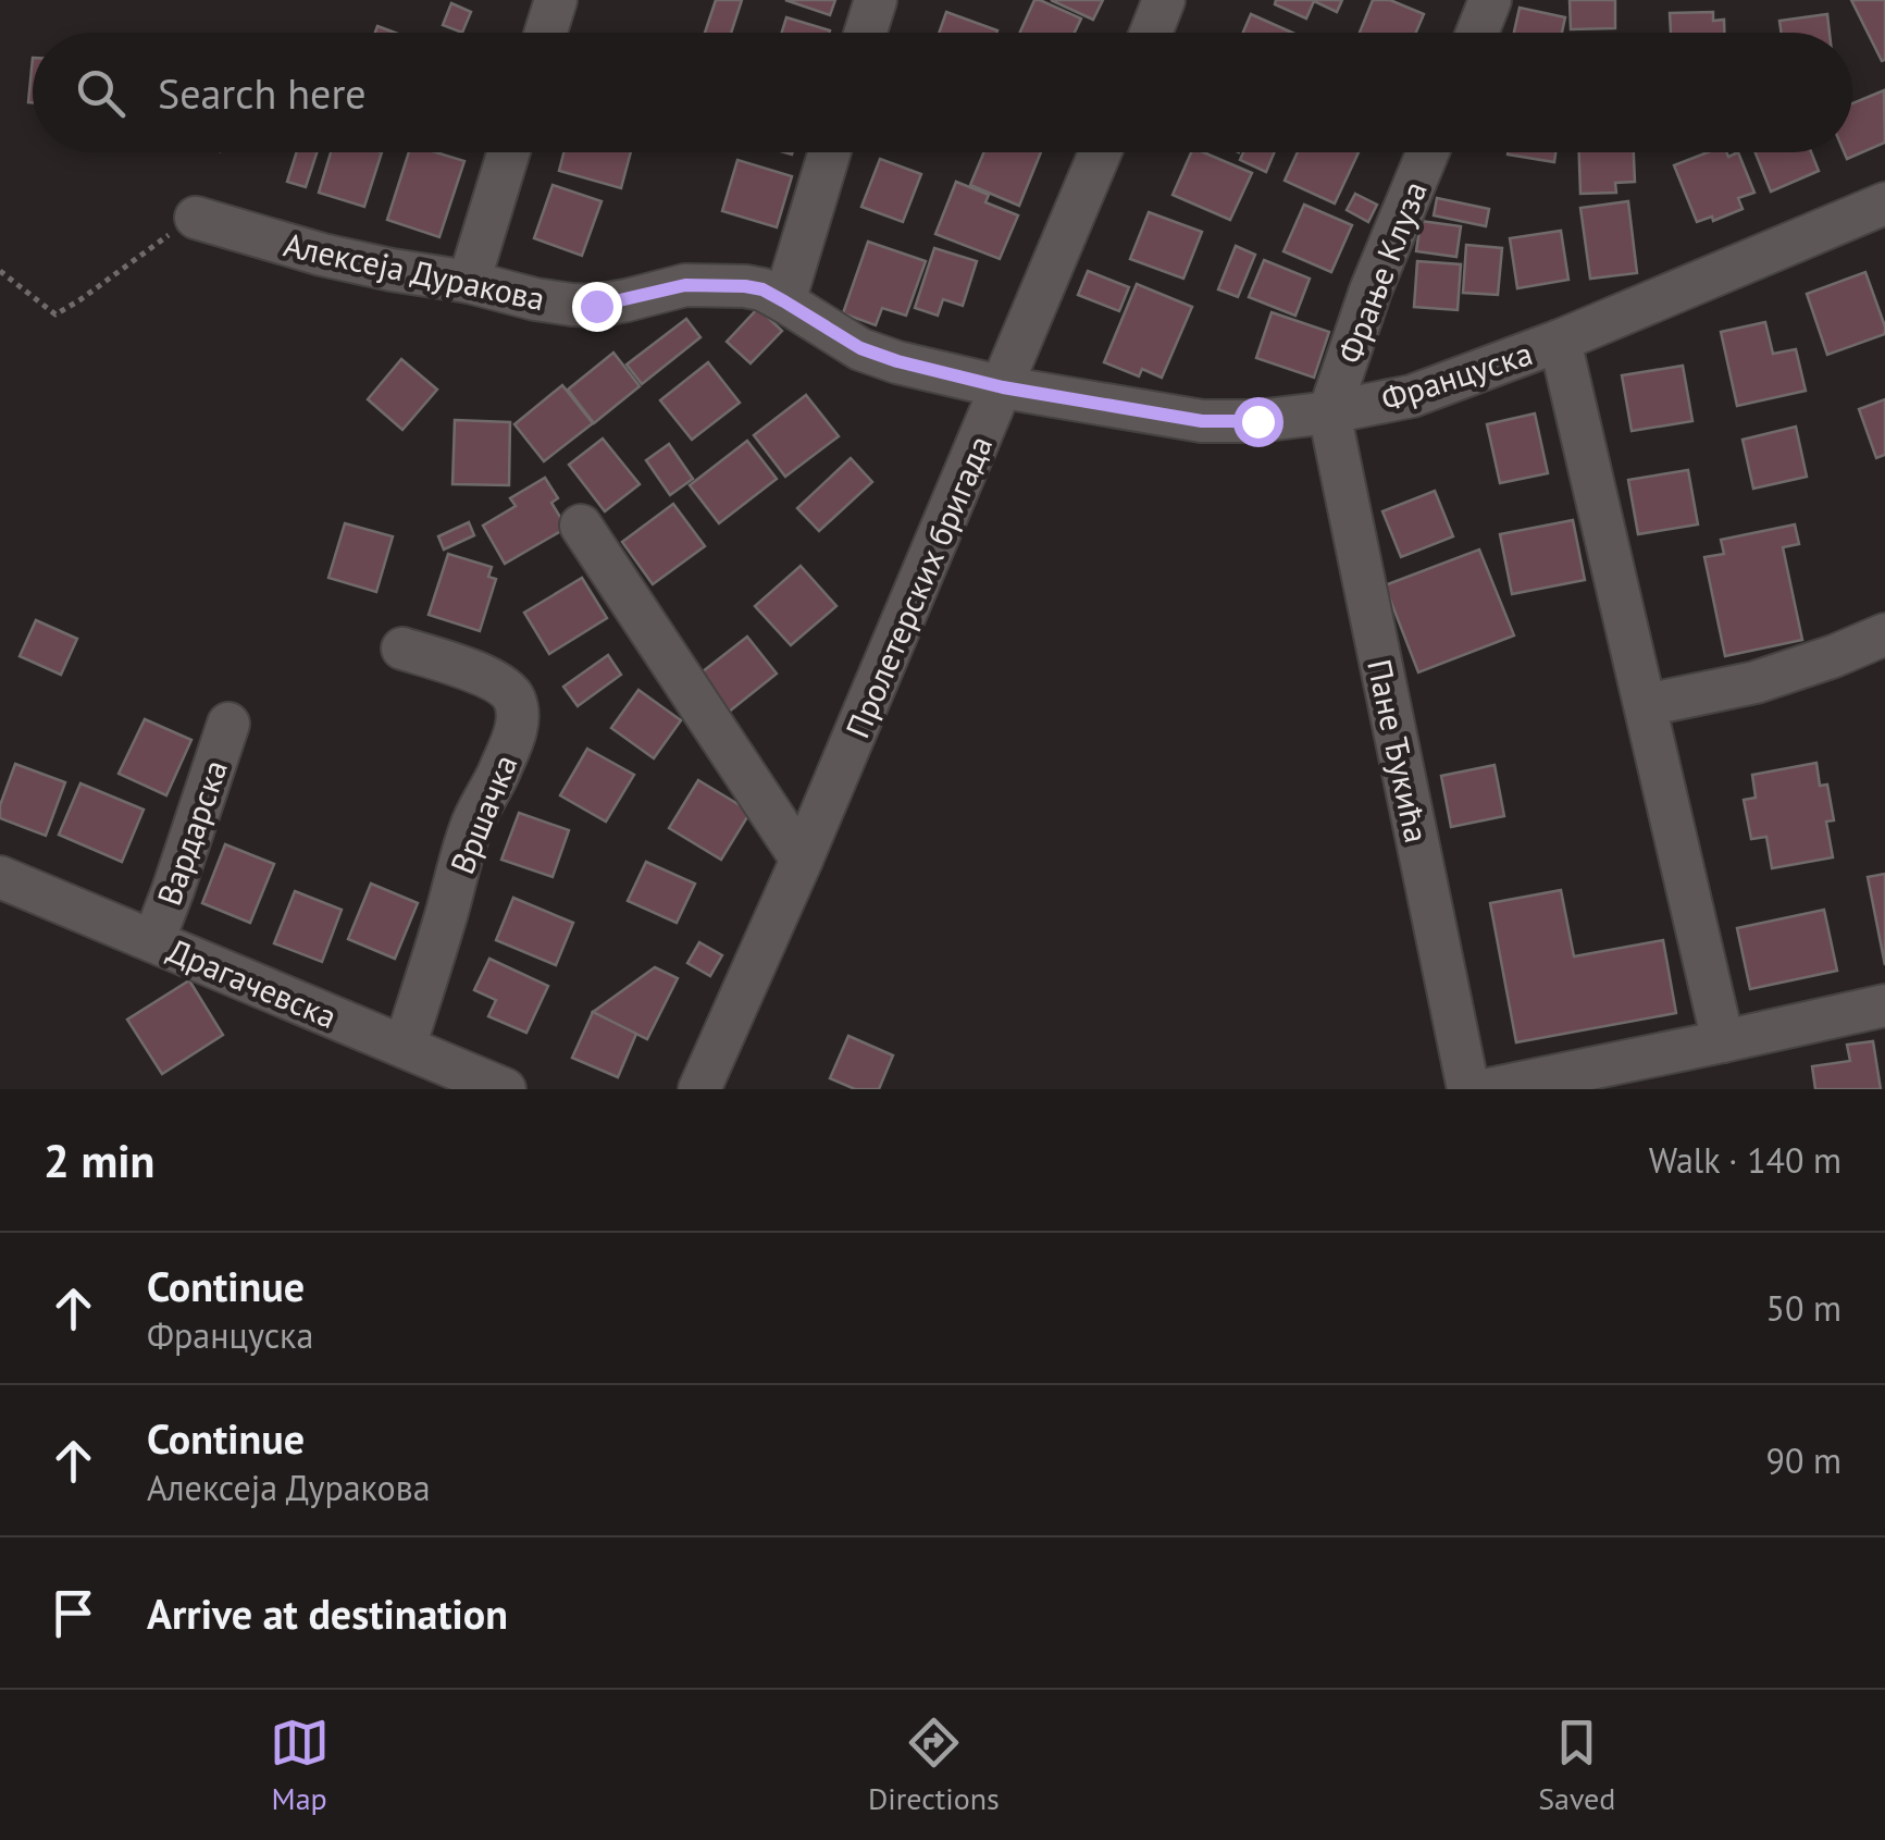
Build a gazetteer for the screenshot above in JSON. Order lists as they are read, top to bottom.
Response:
{
  "streets": {
    "street": [
      "Алексеја Дуракова",
      "Фрање Клуза",
      "Француска",
      "Пролетерских бригада",
      "Пане Ђукића",
      "Вршачка",
      "Вардарска",
      "Драгачевска"
    ]
  },
  "crossings": [
    ["Алексеја Дуракова", "Француска"],
    ["Алексеја Дуракова", "Пролетерских бригада"],
    ["Фрање Клуза", "Француска"],
    ["Фрање Клуза", "Пане Ђукића"],
    ["Француска", "Пролетерских бригада"],
    ["Француска", "Пане Ђукића"],
    ["Вршачка", "Драгачевска"],
    ["Вардарска", "Драгачевска"]
  ],
  "page": {
    "search": "Search here",
    "heading": ["2 min", "Walk · 140 m"],
    "list": [
      ["Continue", "Француска", "50 m"],
      ["Continue", "Алексеја Дуракова", "90 m"],
      "Arrive at destination"
    ],
    "nav": ["Map", "Directions", "Saved"]
  }
}
